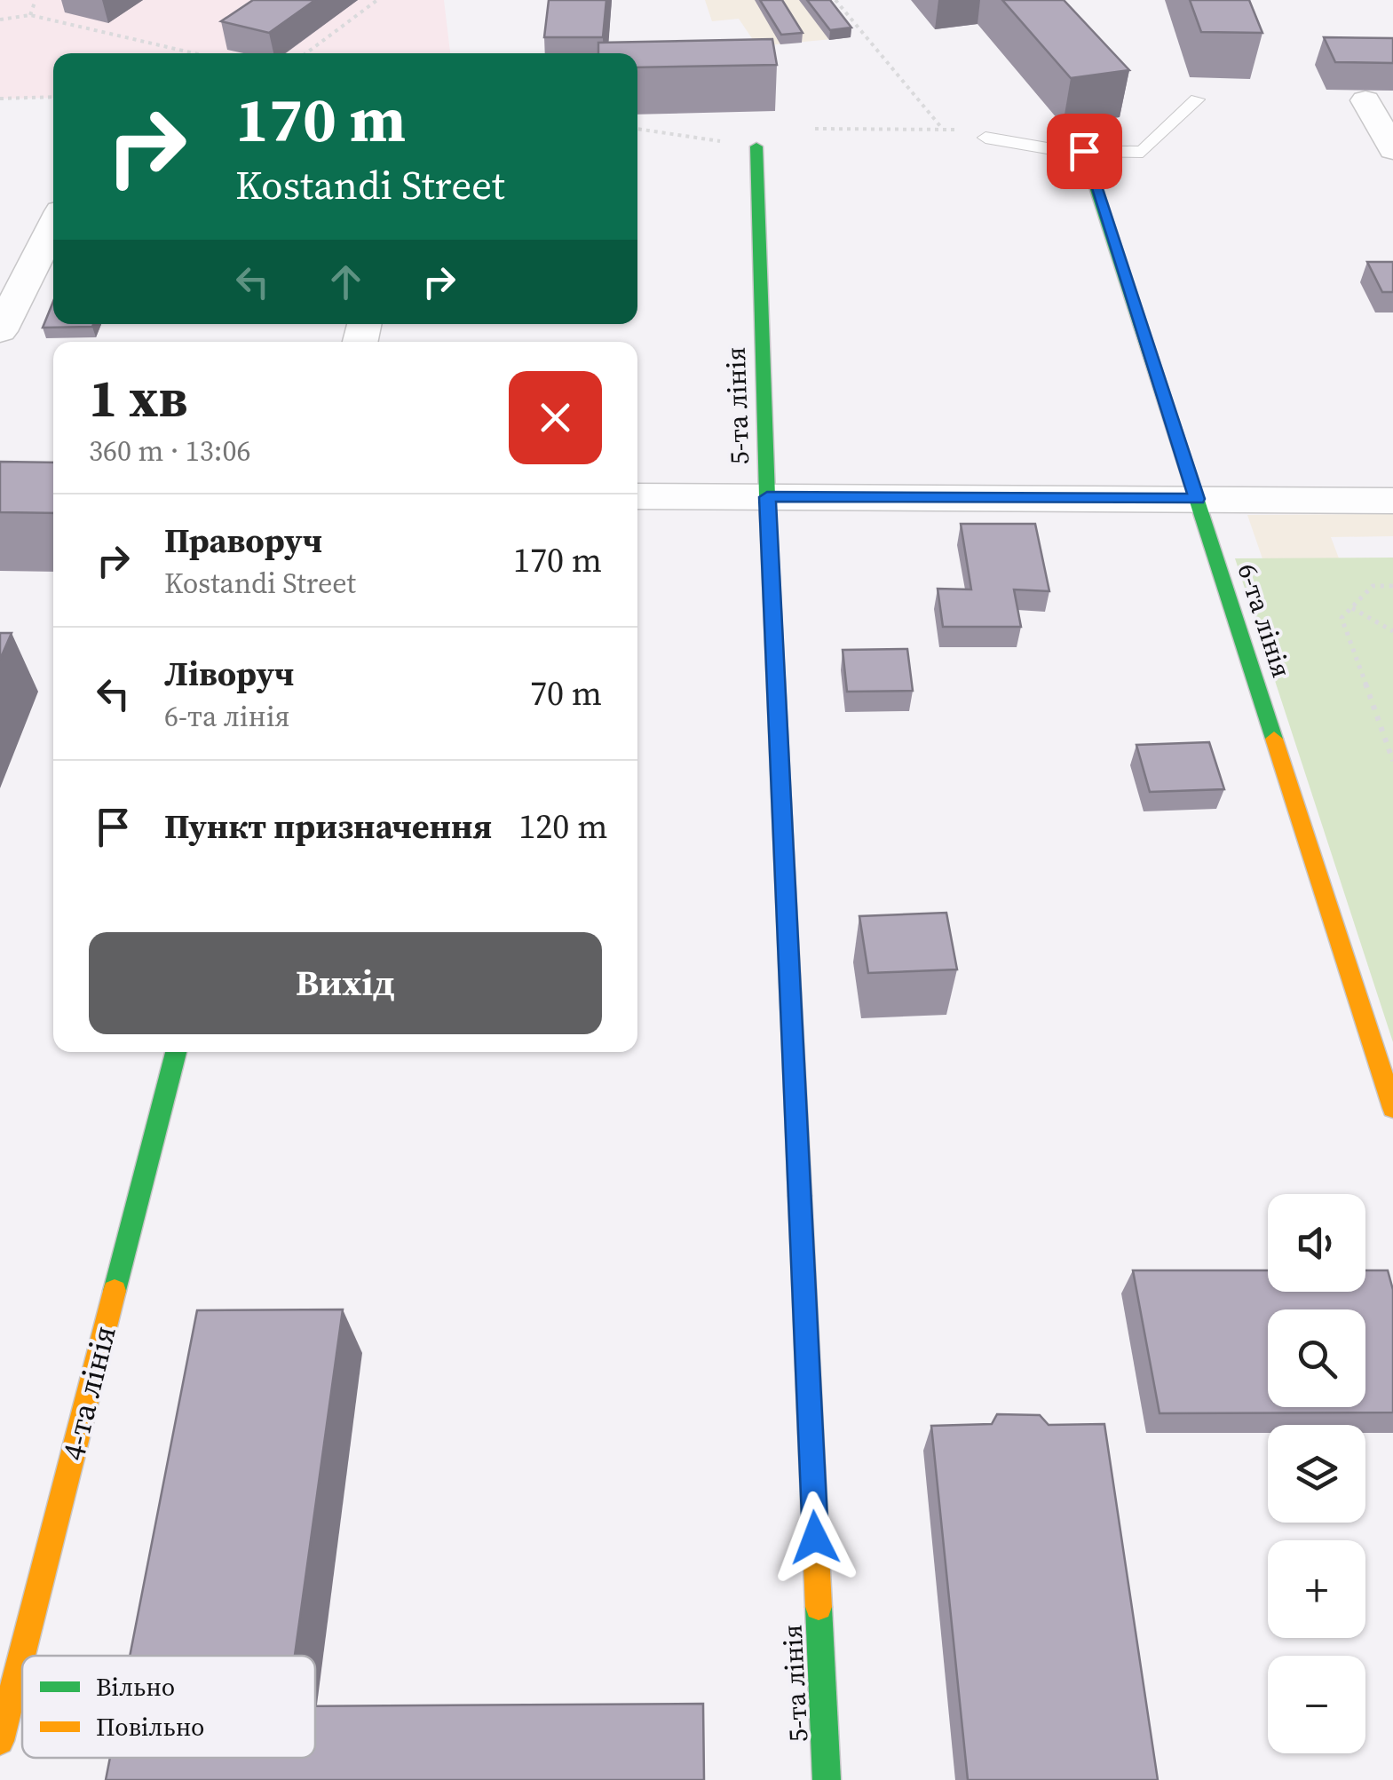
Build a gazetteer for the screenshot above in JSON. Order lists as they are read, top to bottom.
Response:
{
  "streets": {
    "street": ["5-та лінія", "6-та лінія", "4-та лінія"]
  },
  "legend": ["Вільно", "Повільно"],
  "page": {
    "turn": ["170 m", "Kostandi Street"],
    "heading": ["1 хв", "360 m · 13:06"],
    "list": [
      {
        "name": "Праворуч",
        "note": "Kostandi Street",
        "value": "170 m"
      },
      {
        "name": "Ліворуч",
        "note": "6-та лінія",
        "value": "70 m"
      },
      {
        "name": "Пункт призначення",
        "value": "120 m"
      }
    ],
    "buttons": "Вихід",
    "map_buttons": ["+", "−"]
  }
}
